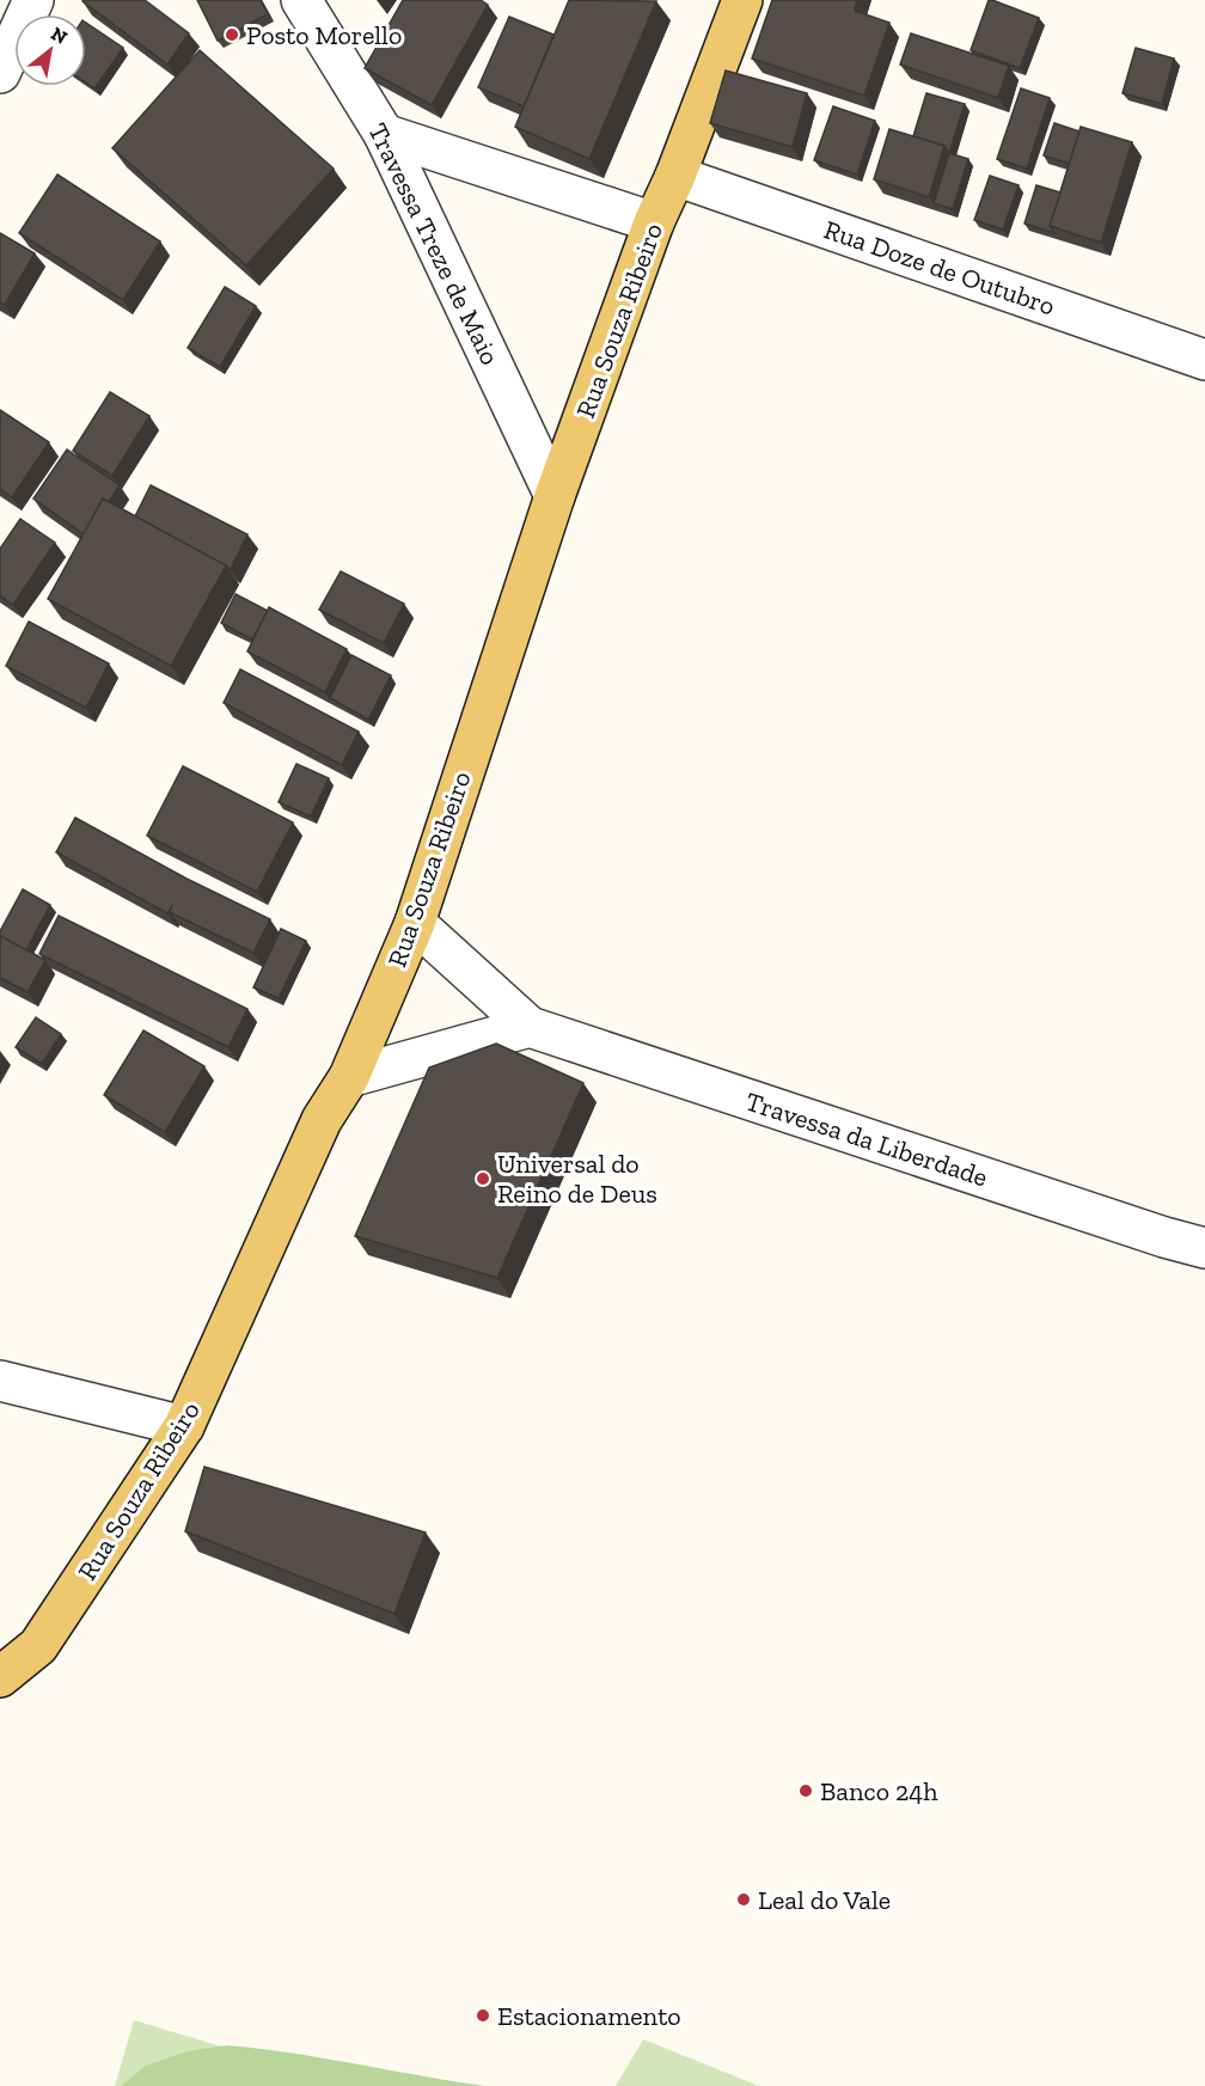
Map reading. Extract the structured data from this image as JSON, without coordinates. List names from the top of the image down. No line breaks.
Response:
{"streets":{"main road":["Rua Souza Ribeiro"],"street":["Travessa Treze de Maio","Rua Doze de Outubro","Travessa da Liberdade"]},"crossings":[["Travessa Treze de Maio","Rua Souza Ribeiro"],["Rua Doze de Outubro","Rua Souza Ribeiro"]],"places":["Posto Morello","Universal do Reino de Deus","Banco 24h","Leal do Vale","Estacionamento"],"north":"top right"}
